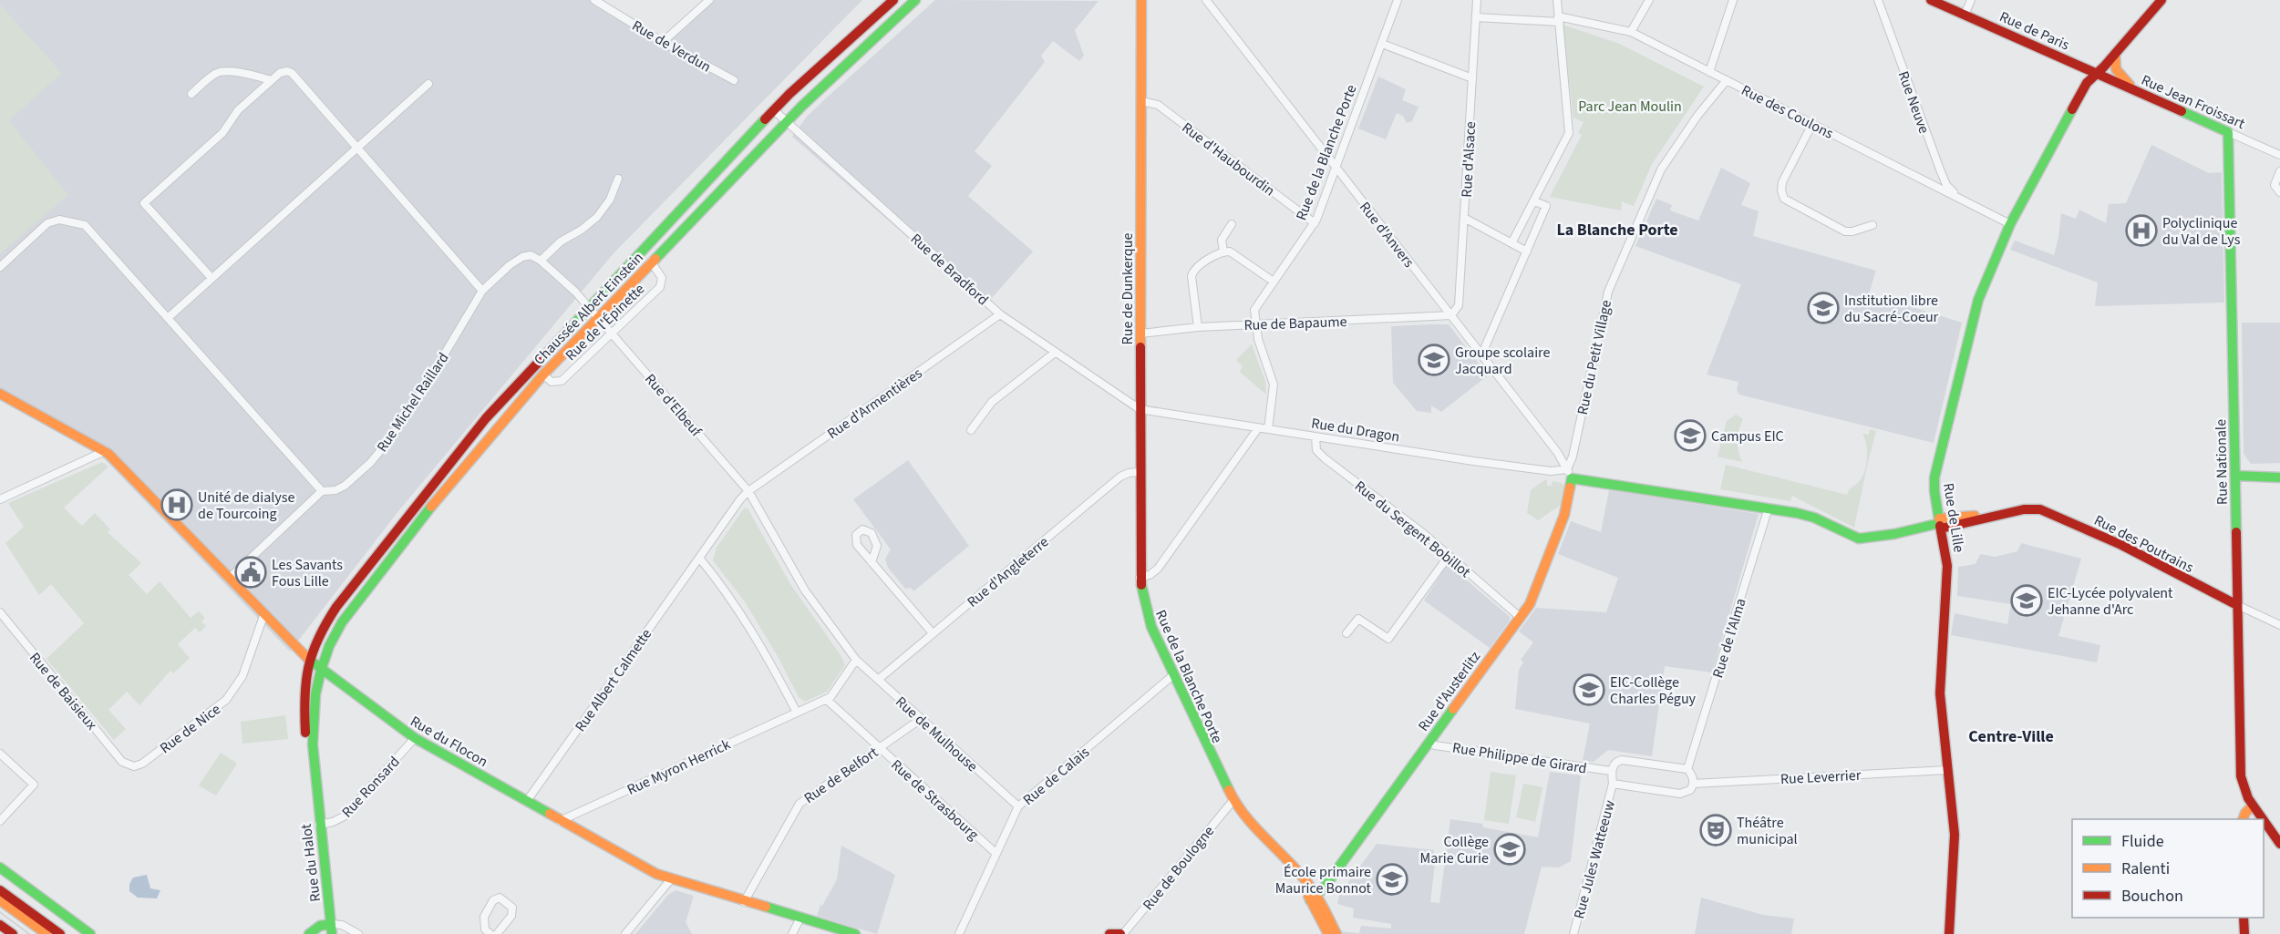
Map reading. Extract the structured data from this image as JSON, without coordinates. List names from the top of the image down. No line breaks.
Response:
{"streets":{"main road":["Rue de Paris","Rue Jean Froissart","Rue de la Blanche Porte","Rue de Dunkerque","Chaussée Albert Einstein","Rue du Dragon","Rue Nationale","Rue de Lille","Rue des Poutrains","Rue d'Austerlitz","Rue du Flocon","Rue du Halot"],"street":["Rue de Verdun","Rue Neuve","Rue des Coulons","Rue d'Haubourdin","Rue d'Alsace","Rue d'Anvers","Rue de Bradford","Rue de l'Épinette","Rue de Bapaume","Rue du Petit Village","Rue Michel Raillard","Rue d'Armentières","Rue d'Elbeuf","Rue du Sergent Bobillot","Rue d'Angleterre","Rue de l'Alma","Rue Albert Calmette","Rue de Baisieux","Rue de Nice","Rue de Mulhouse","Rue Philippe de Girard","Rue Myron Herrick","Rue de Belfort","Rue de Calais","Rue Leverrier","Rue Ronsard","Rue de Strasbourg","Rue Jules Watteeuw","Rue de Boulogne"]},"crossings":[["Rue de Paris","Rue Jean Froissart"],["Rue de Paris","Rue de Lille"],["Rue Jean Froissart","Rue Nationale"],["Rue Jean Froissart","Rue de Lille"],["Rue Neuve","Rue des Coulons"],["Rue des Coulons","Rue d'Alsace"],["Rue des Coulons","Rue du Petit Village"],["Rue des Coulons","Rue de Lille"],["Rue de la Blanche Porte","Rue d'Haubourdin"],["Rue de la Blanche Porte","Rue d'Anvers"],["Rue de la Blanche Porte","Rue de Dunkerque"],["Rue de la Blanche Porte","Rue de Bapaume"],["Rue de la Blanche Porte","Rue du Dragon"],["Rue de la Blanche Porte","Rue d'Austerlitz"],["Rue de la Blanche Porte","Rue de Calais"],["Rue de la Blanche Porte","Rue de Boulogne"],["Rue d'Haubourdin","Rue de Dunkerque"],["Rue d'Alsace","Rue d'Anvers"],["Rue d'Alsace","Rue de Bapaume"],["Rue d'Anvers","Rue de Bapaume"],["Rue d'Anvers","Rue du Petit Village"],["Rue d'Anvers","Rue du Dragon"],["Rue d'Anvers","Rue d'Austerlitz"],["Rue de Bradford","Rue de Dunkerque"],["Rue de Bradford","Chaussée Albert Einstein"],["Rue de Bradford","Rue d'Armentières"],["Rue de Bradford","Rue du Dragon"],["Rue de Dunkerque","Rue de Bapaume"],["Rue de Dunkerque","Rue du Dragon"],["Rue de Dunkerque","Rue d'Angleterre"],["Chaussée Albert Einstein","Rue de l'Épinette"],["Chaussée Albert Einstein","Rue d'Elbeuf"],["Chaussée Albert Einstein","Rue du Flocon"],["Chaussée Albert Einstein","Rue du Halot"],["Rue de l'Épinette","Rue d'Elbeuf"],["Rue du Petit Village","Rue du Dragon"],["Rue du Petit Village","Rue d'Austerlitz"],["Rue Michel Raillard","Rue du Flocon"],["Rue d'Armentières","Rue d'Elbeuf"],["Rue d'Armentières","Rue Albert Calmette"],["Rue d'Elbeuf","Rue de Mulhouse"],["Rue du Dragon","Rue de Lille"],["Rue du Dragon","Rue du Sergent Bobillot"],["Rue du Dragon","Rue des Poutrains"],["Rue du Dragon","Rue de l'Alma"],["Rue du Dragon","Rue d'Austerlitz"],["Rue Nationale","Rue des Poutrains"],["Rue de Lille","Rue des Poutrains"],["Rue de Lille","Rue Leverrier"],["Rue du Sergent Bobillot","Rue d'Austerlitz"],["Rue d'Angleterre","Rue de Mulhouse"],["Rue Albert Calmette","Rue du Flocon"],["Rue de Baisieux","Rue de Nice"],["Rue d'Austerlitz","Rue Philippe de Girard"],["Rue de Nice","Rue du Flocon"],["Rue de Mulhouse","Rue de Belfort"],["Rue de Mulhouse","Rue de Calais"],["Rue du Flocon","Rue Myron Herrick"],["Rue du Flocon","Rue de Belfort"],["Rue du Flocon","Rue Ronsard"],["Rue du Flocon","Rue du Halot"],["Rue Myron Herrick","Rue de Strasbourg"],["Rue de Belfort","Rue de Strasbourg"],["Rue de Calais","Rue de Strasbourg"],["Rue Leverrier","Rue Jules Watteeuw"],["Rue Ronsard","Rue du Halot"]],"districts":["La Blanche Porte","Centre-Ville"],"parks":["Parc Jean Moulin"],"places":{"hospital":["Polyclinique du Val de Lys","Unité de dialyse de Tourcoing"],"school or university":["Institution libre du Sacré-Coeur","Groupe scolaire Jacquard","Campus EIC","EIC-Lycée polyvalent Jehanne d'Arc","EIC-Collège Charles Péguy","Collège Marie Curie","École primaire Maurice Bonnot"],"public building":["Les Savants Fous Lille"],"theatre":["Théâtre municipal"]},"legend":["Fluide","Ralenti","Bouchon"]}
